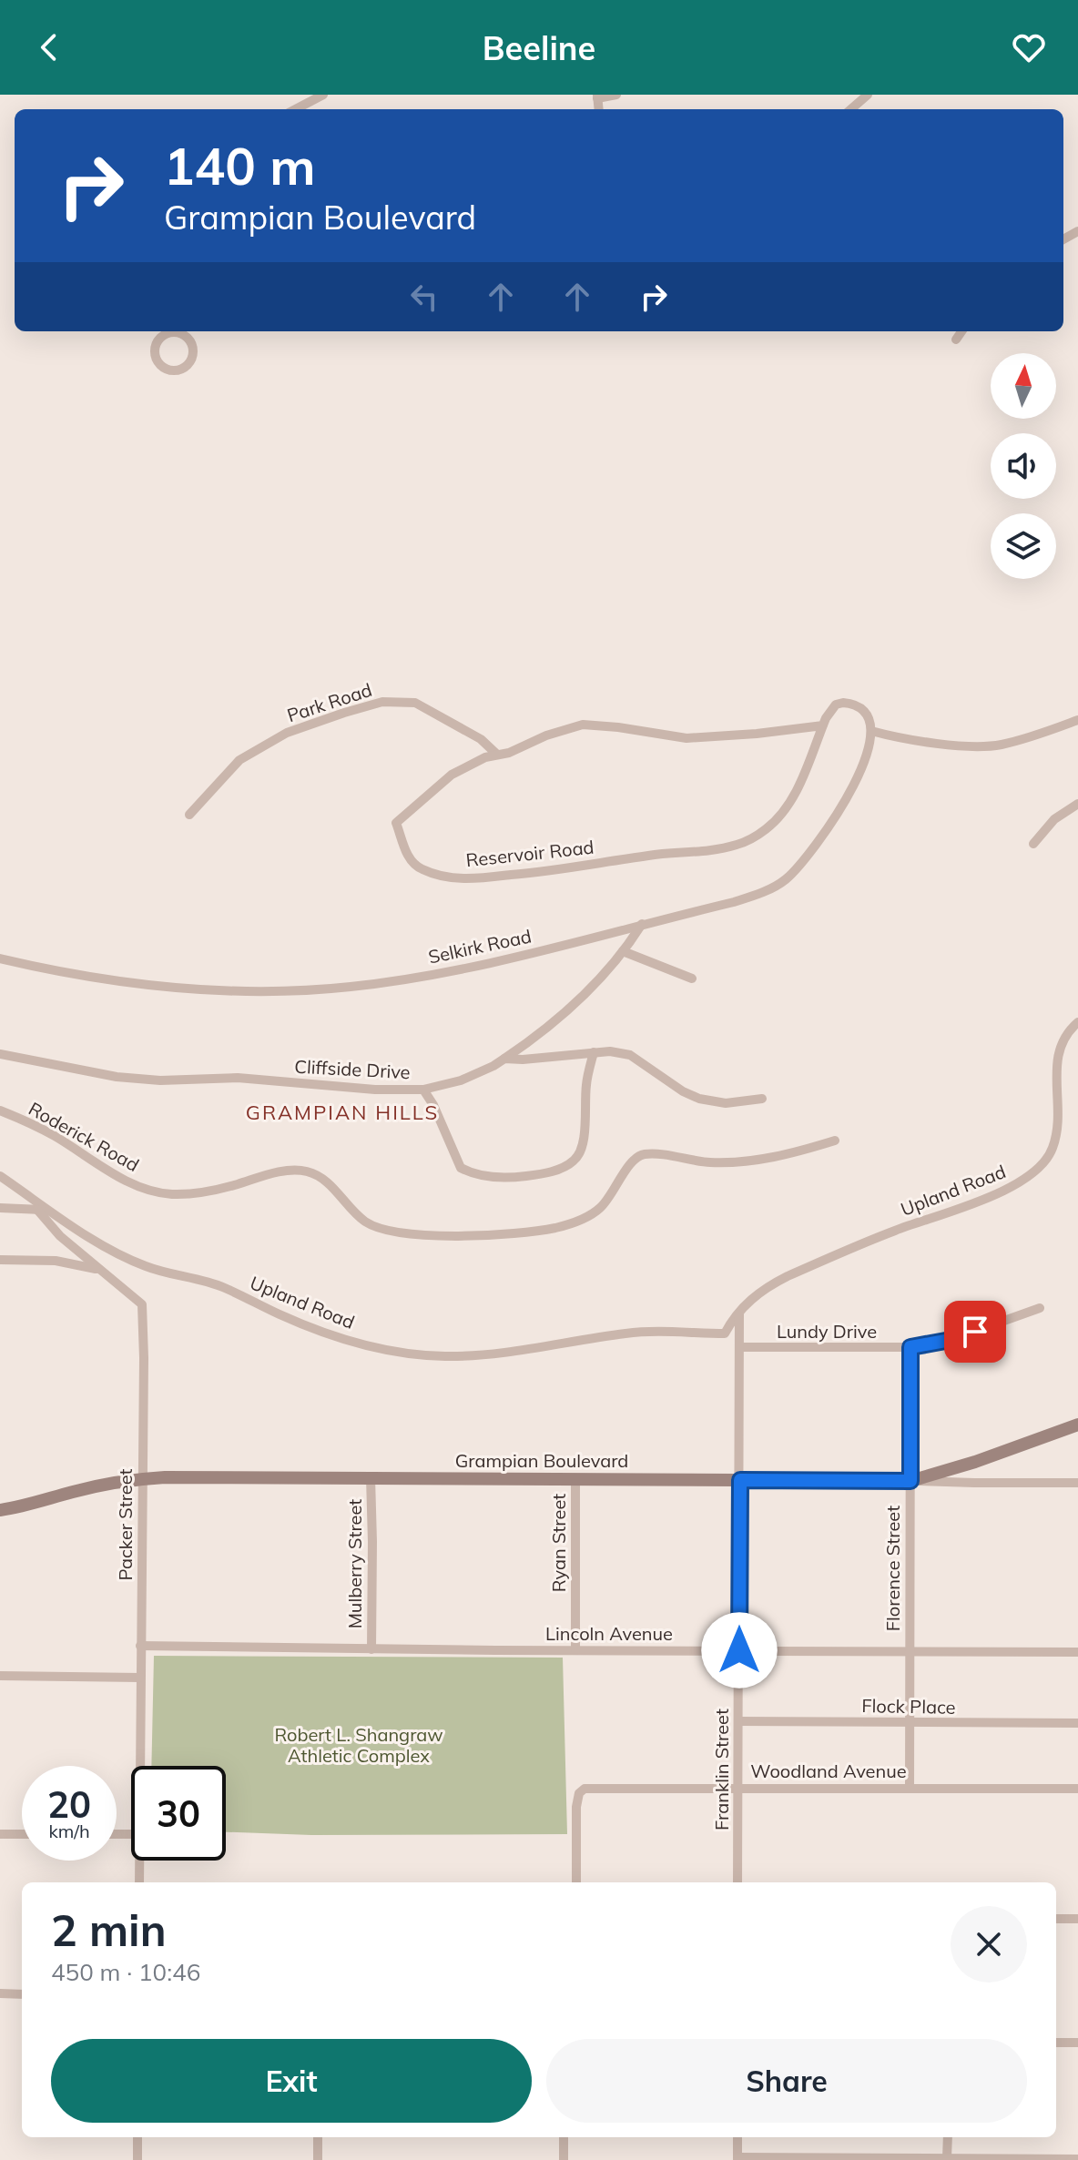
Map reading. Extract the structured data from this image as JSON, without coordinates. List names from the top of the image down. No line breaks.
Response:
{"streets":{"street":["Park Road","Reservoir Road","Selkirk Road","Cliffside Drive","Roderick Road","Upland Road","Lundy Drive","Grampian Boulevard","Packer Street","Ryan Street","Mulberry Street","Florence Street","Lincoln Avenue","Flock Place","Franklin Street","Woodland Avenue"]},"crossings":[["Park Road","Reservoir Road"],["Reservoir Road","Selkirk Road"],["Lundy Drive","Florence Street"],["Lundy Drive","Franklin Street"],["Grampian Boulevard","Packer Street"],["Grampian Boulevard","Ryan Street"],["Grampian Boulevard","Mulberry Street"],["Grampian Boulevard","Florence Street"],["Grampian Boulevard","Franklin Street"],["Packer Street","Lincoln Avenue"],["Ryan Street","Lincoln Avenue"],["Mulberry Street","Lincoln Avenue"],["Florence Street","Lincoln Avenue"],["Florence Street","Flock Place"],["Florence Street","Woodland Avenue"],["Lincoln Avenue","Franklin Street"],["Flock Place","Franklin Street"],["Franklin Street","Woodland Avenue"]],"districts":["GRAMPIAN HILLS"],"parks":["Robert L. Shangraw Athletic Complex"],"north":"top","page":{"header":"Beeline","turn":["140 m","Grampian Boulevard"],"speed":"20 km/h","limit":"30","heading":["2 min","450 m · 10:46"],"buttons":["Exit","Share"]}}
